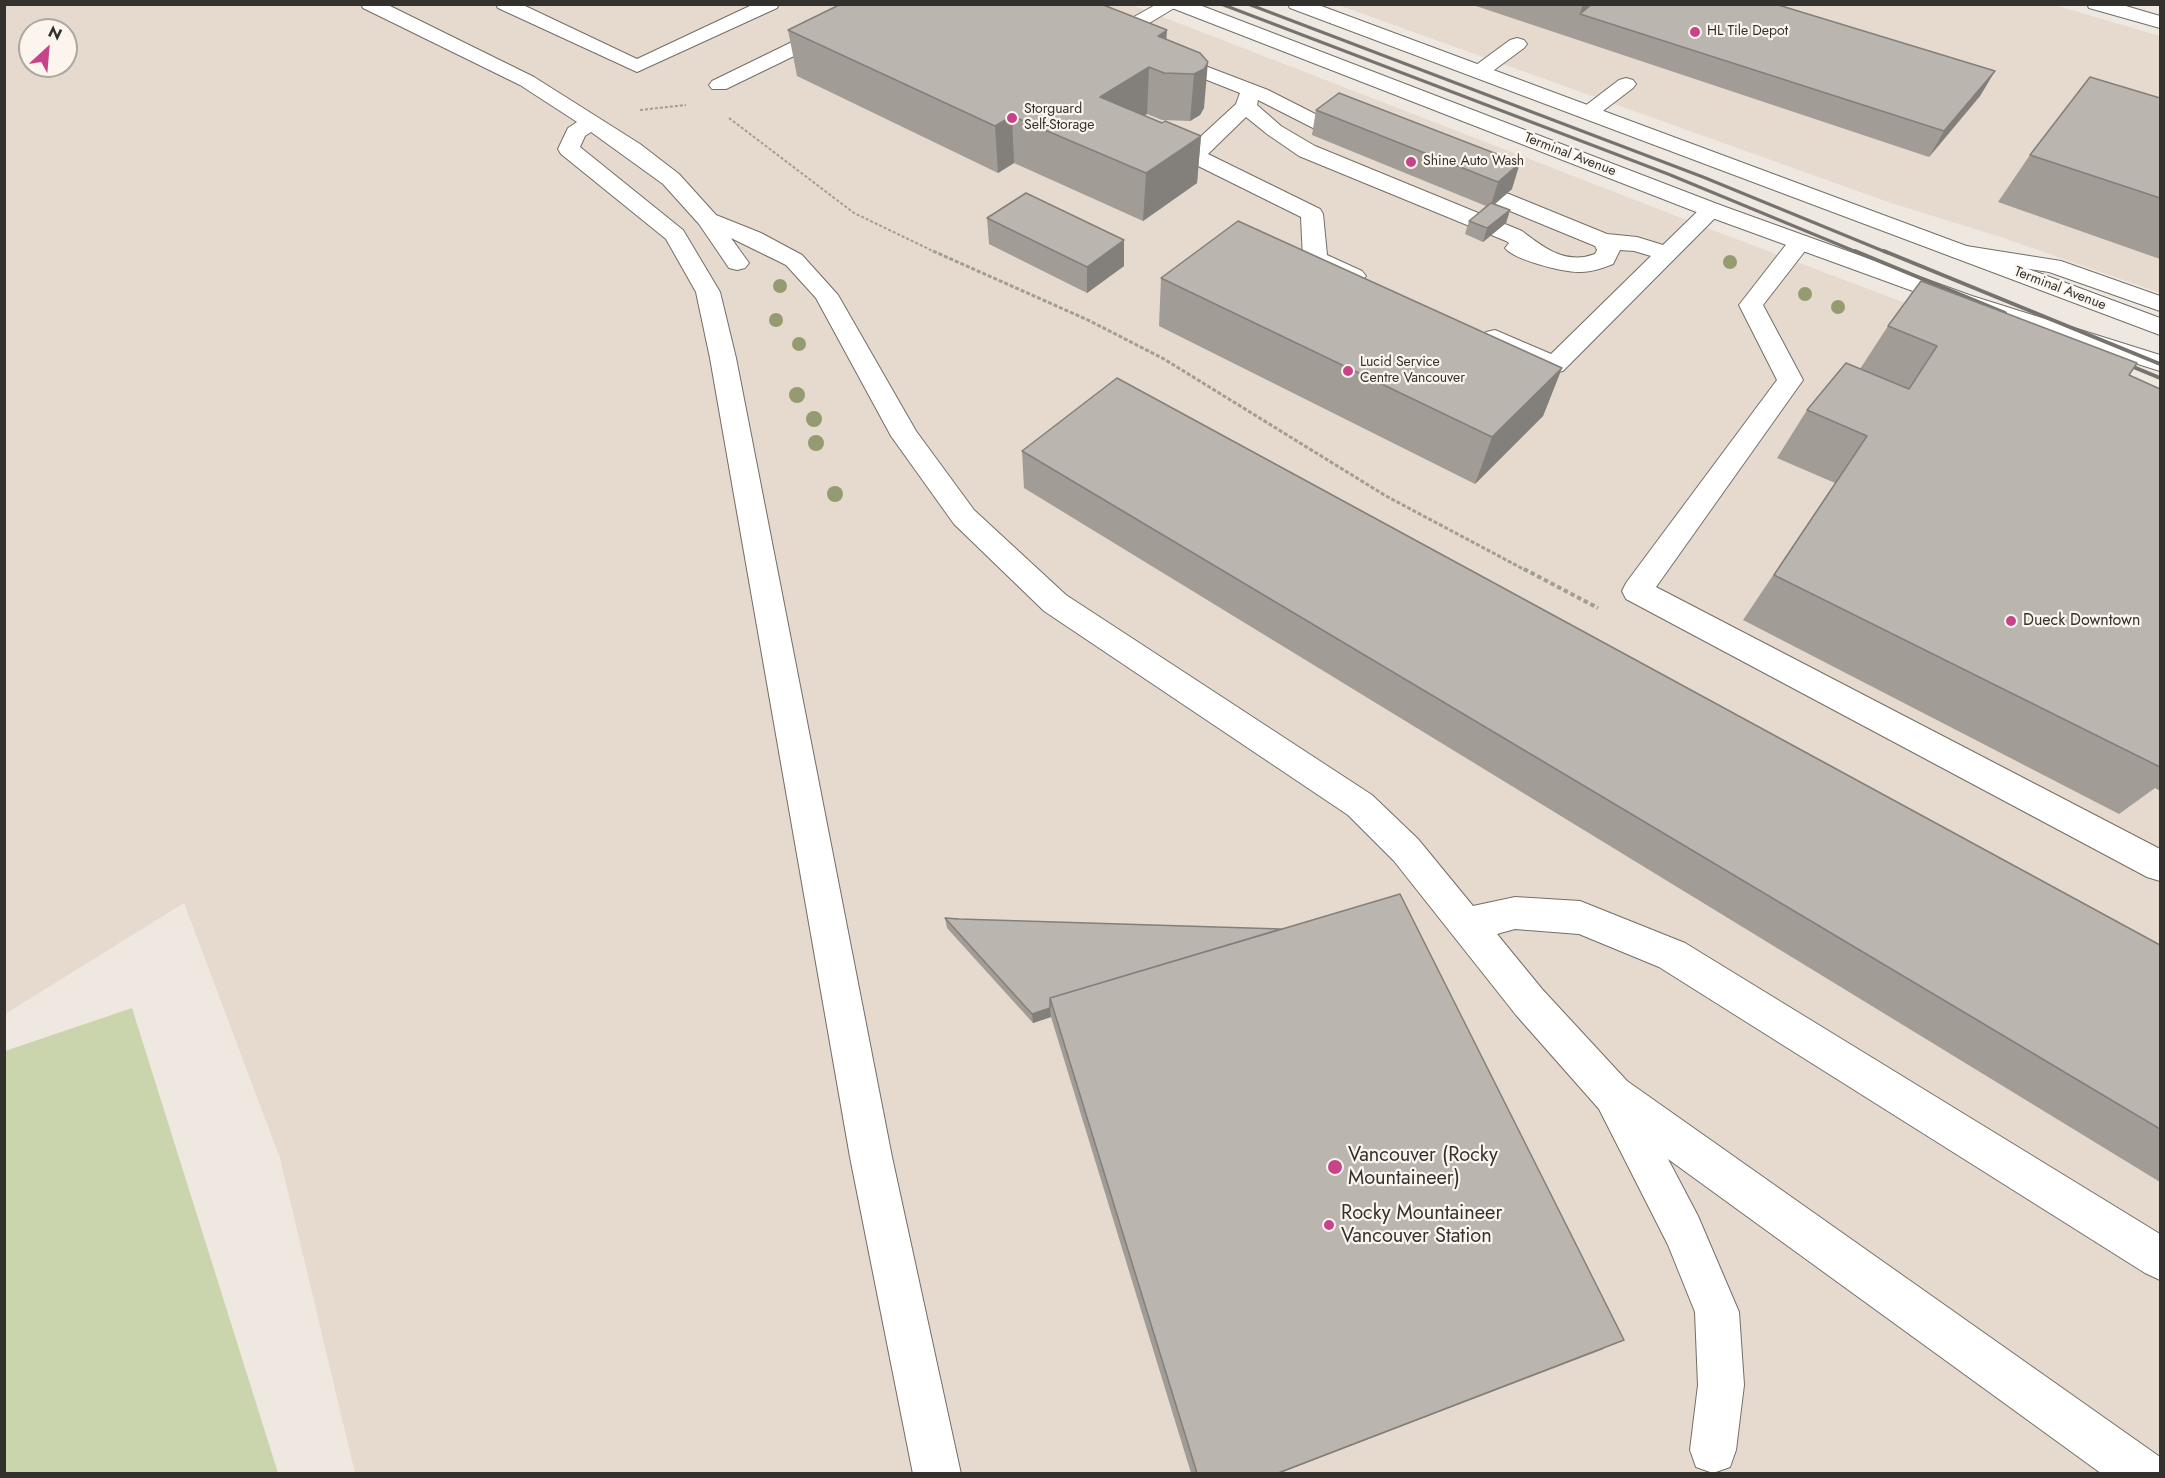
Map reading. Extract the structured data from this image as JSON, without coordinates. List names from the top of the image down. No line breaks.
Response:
{"streets":{"main road":["Terminal Avenue"]},"places":["HL Tile Depot","Storguard Self-Storage","Shine Auto Wash","Lucid Service Centre Vancouver","Dueck Downtown","Vancouver (Rocky Mountaineer)","Rocky Mountaineer Vancouver Station"],"north":"top right"}
